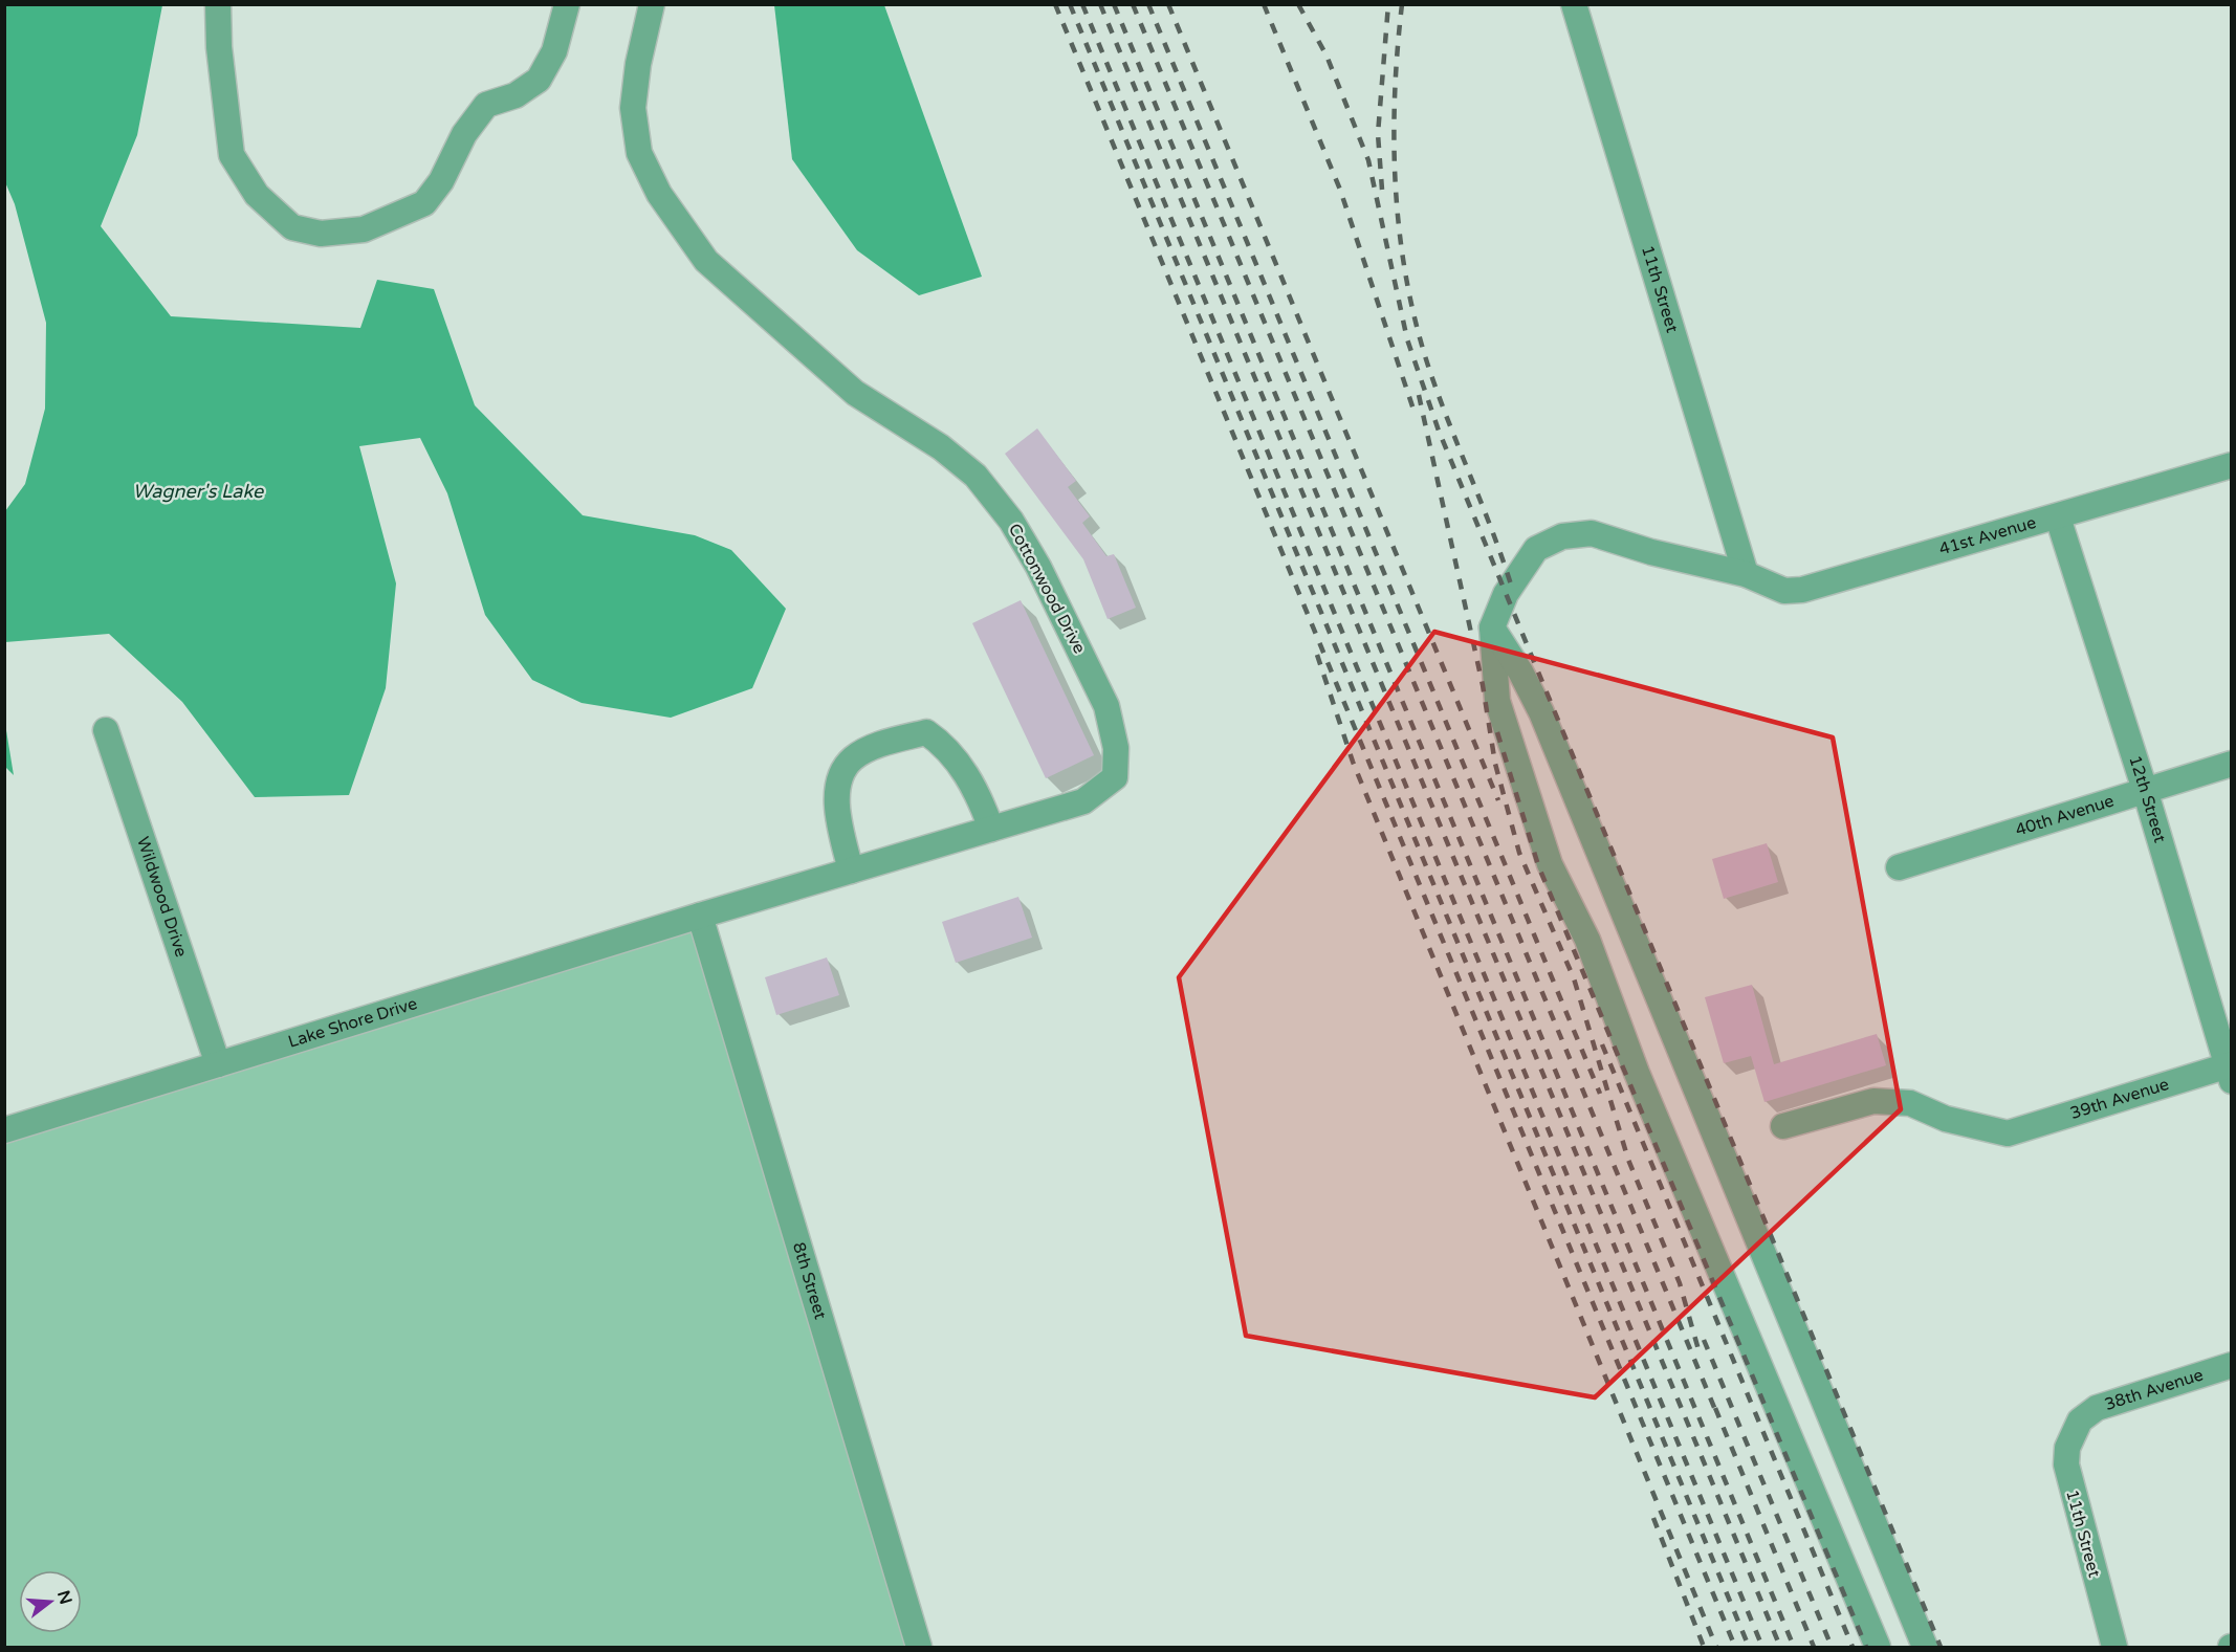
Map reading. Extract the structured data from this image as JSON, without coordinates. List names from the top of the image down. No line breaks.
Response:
{"streets":{"street":["11th Street","41st Avenue","Cottonwood Drive","12th Street","40th Avenue","Wildwood Drive","Lake Shore Drive","39th Avenue","8th Street","38th Avenue"]},"crossings":[["11th Street","41st Avenue"],["11th Street","38th Avenue"],["41st Avenue","12th Street"],["Cottonwood Drive","Lake Shore Drive"],["Cottonwood Drive","8th Street"],["12th Street","40th Avenue"],["12th Street","39th Avenue"],["Wildwood Drive","Lake Shore Drive"],["Lake Shore Drive","8th Street"]],"water":["Wagner's Lake"],"north":"right"}
